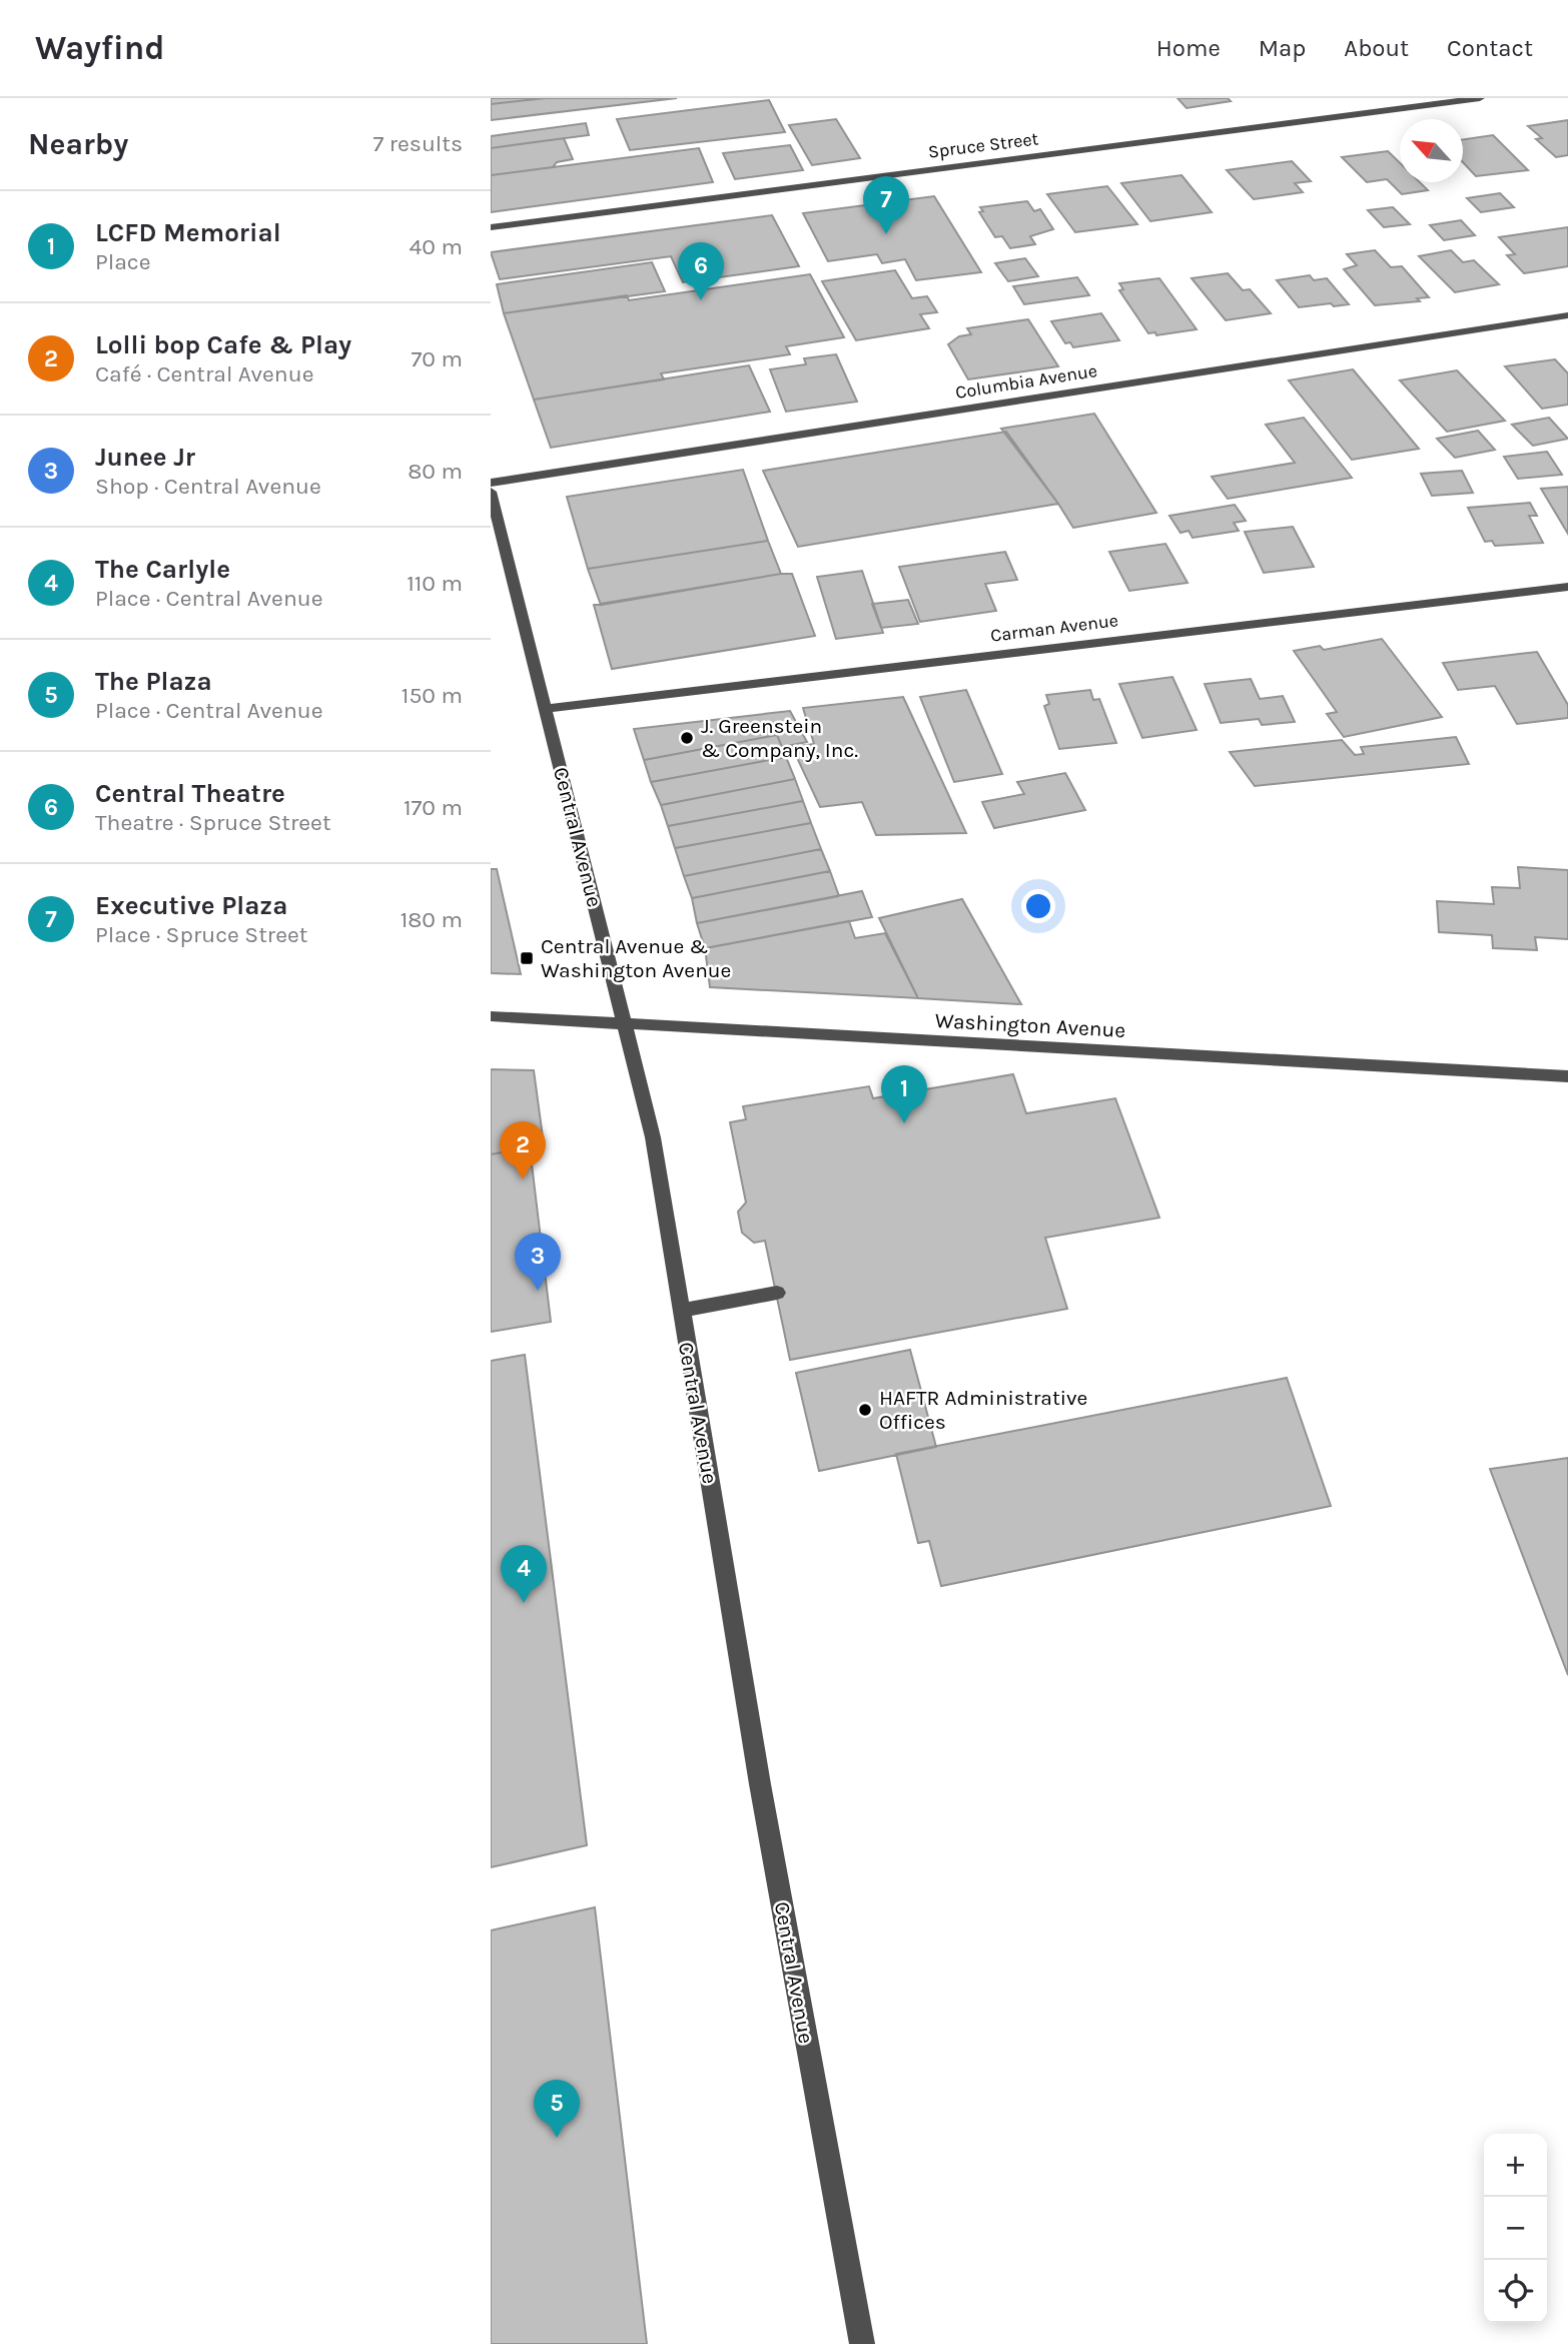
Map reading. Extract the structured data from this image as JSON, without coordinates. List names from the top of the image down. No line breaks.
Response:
{"streets":{"street":["Spruce Street","Columbia Avenue","Carman Avenue","Central Avenue","Washington Avenue"]},"crossings":[["Carman Avenue","Central Avenue"],["Central Avenue","Washington Avenue"]],"places":{"other":["J. Greenstein & Company, Inc.","HAFTR Administrative Offices"],"transit":["Central Avenue & Washington Avenue"]},"north":"top left","page":{"header":"Wayfind","nav":["Home","Map","About","Contact"],"heading":["Nearby","7 results"],"pins":["7","6","1","2","3","4","5"],"list":[{"mark":"1","name":"LCFD Memorial","note":"Place","value":"40 m"},{"mark":"2","name":"Lolli bop Cafe & Play","note":"Café · Central Avenue","value":"70 m"},{"mark":"3","name":"Junee Jr","note":"Shop · Central Avenue","value":"80 m"},{"mark":"4","name":"The Carlyle","note":"Place · Central Avenue","value":"110 m"},{"mark":"5","name":"The Plaza","note":"Place · Central Avenue","value":"150 m"},{"mark":"6","name":"Central Theatre","note":"Theatre · Spruce Street","value":"170 m"},{"mark":"7","name":"Executive Plaza","note":"Place · Spruce Street","value":"180 m"}],"map_buttons":["+","−"]}}
